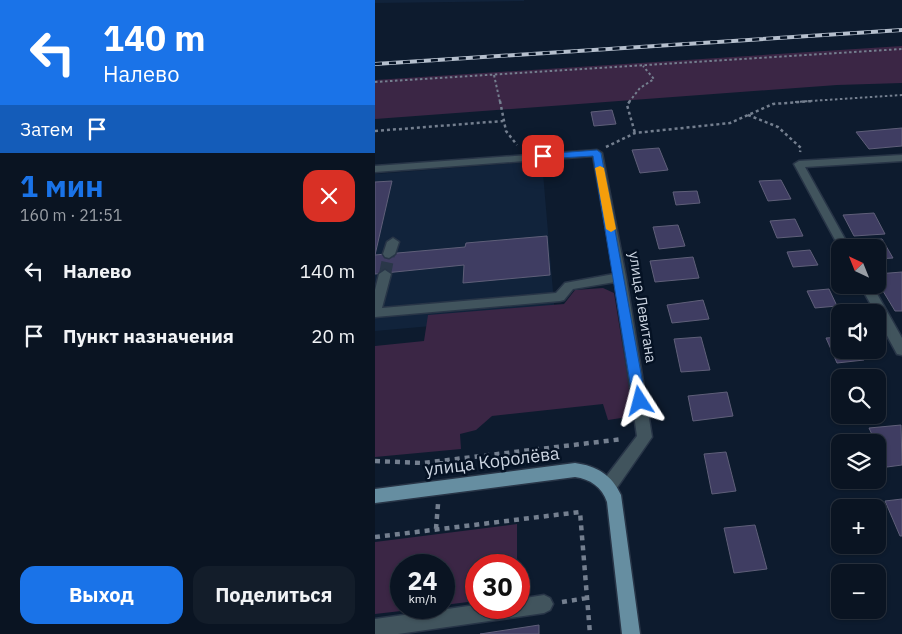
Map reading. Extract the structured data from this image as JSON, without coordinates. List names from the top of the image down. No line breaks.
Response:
{"streets":{"main road":["улица Королёва"],"street":["улица Левитана"]},"north":"top left","page":{"turn":["140 m","Налево"],"then":"Затем","heading":["1 мин","160 m · 21:51"],"list":[{"name":"Налево","value":"140 m"},{"name":"Пункт назначения","value":"20 m"}],"map_buttons":["+","−"],"speed":"24 km/h","limit":"30","buttons":["Выход","Поделиться"]}}
